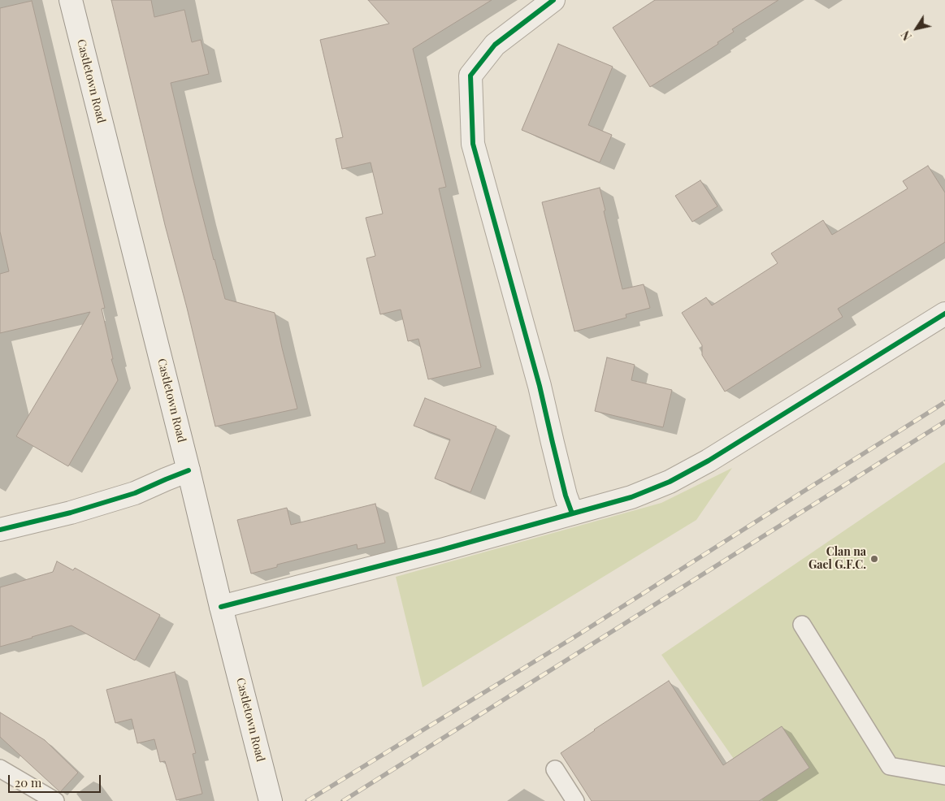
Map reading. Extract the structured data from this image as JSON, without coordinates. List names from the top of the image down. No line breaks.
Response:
{"streets":{"street":["Castletown Road"]},"places":["Clan na Gael G.F.C."],"scale_bar":"20 m","north":"bottom left"}
